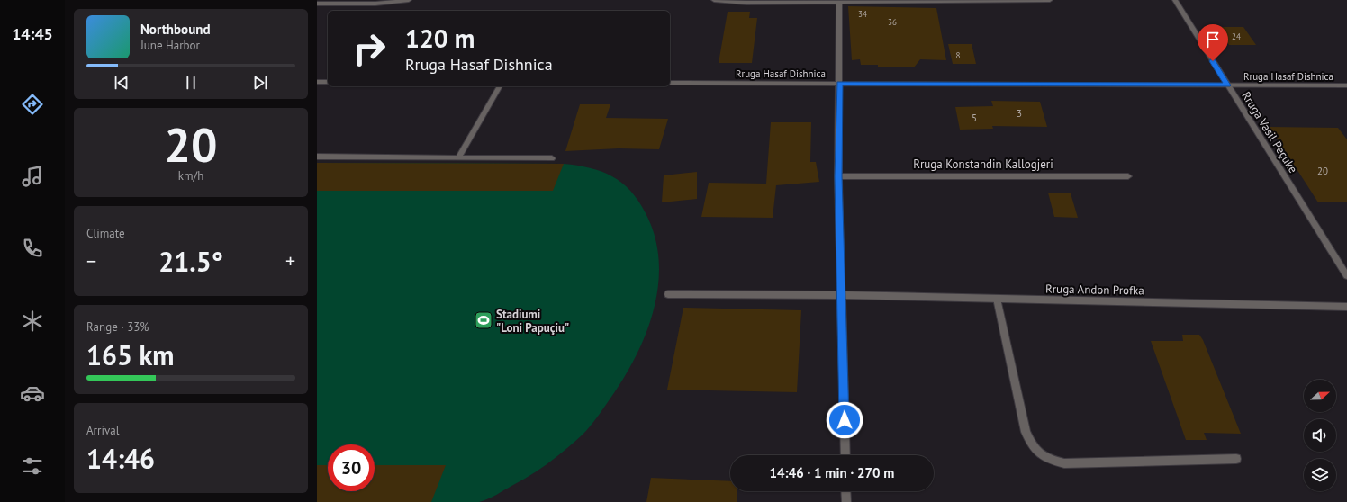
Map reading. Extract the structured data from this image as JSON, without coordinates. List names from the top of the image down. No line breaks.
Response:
{"streets":{"street":["Rruga Hasaf Dishnica","Rruga Vasil Peçuke","Rruga Konstandin Kallogjeri","Rruga Andon Profka"]},"crossings":[["Rruga Hasaf Dishnica","Rruga Vasil Peçuke"]],"places":{"sports":["Stadiumi \"Loni Papuçiu\""]},"house_numbers":["34","36","24","8","3","5","20"],"north":"right","page":{"tabs":"14:45","turn":["120 m","Rruga Hasaf Dishnica"],"song":["Northbound","June Harbor"],"tile":[["20","km/h"],"Climate",["Range · 33%","165 km"],["Arrival","14:46"]],"heat":["−","21.5°","+"],"limit":"30","trip":"14:46 · 1 min · 270 m"}}
